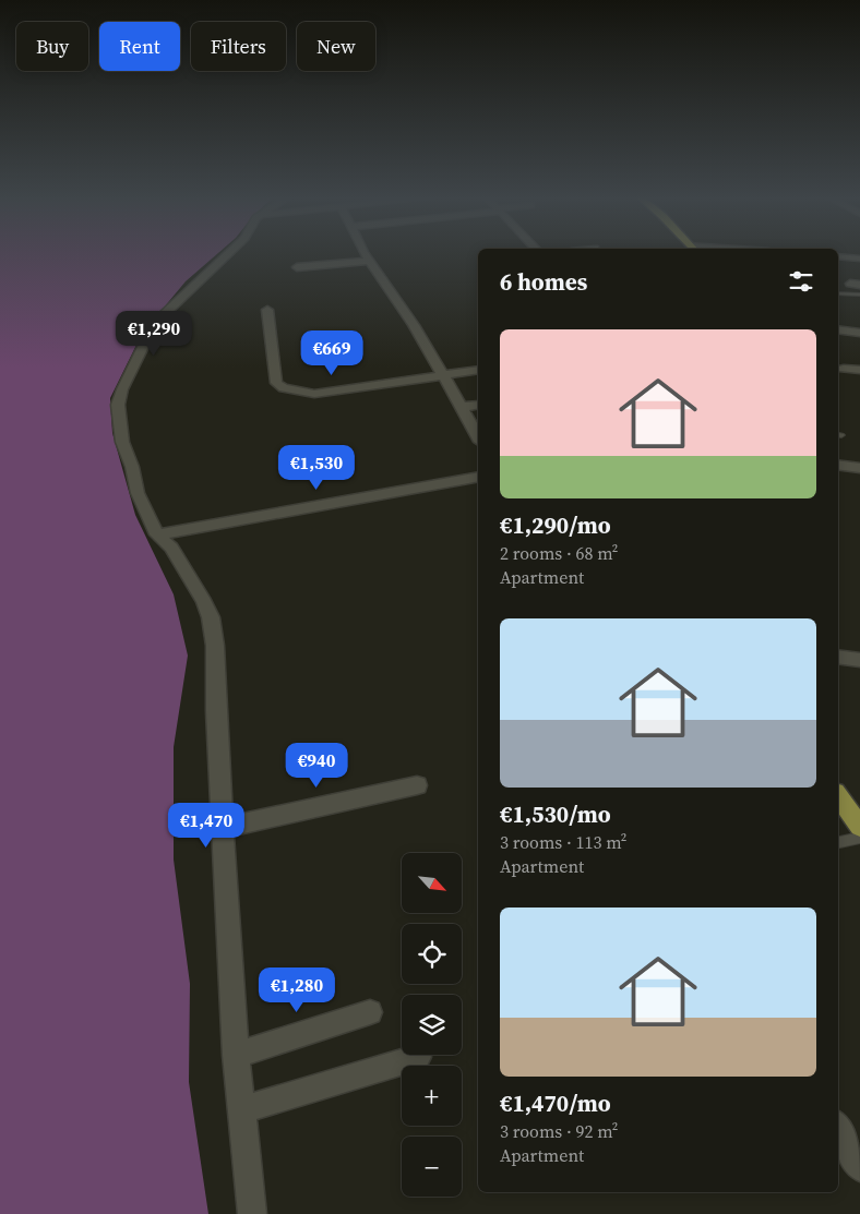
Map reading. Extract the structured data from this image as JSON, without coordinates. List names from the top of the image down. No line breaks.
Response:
{"north":"bottom right","page":{"chip":["Buy","Rent","Filters","New"],"heading":"6 homes","price":["€1,290","€669","€1,530","€940","€1,470","€1,280"],"list":[{"name":"€1,290/mo","note":"2 rooms · 68 m² · Apartment"},{"name":"€1,530/mo","note":"3 rooms · 113 m² · Apartment"},{"name":"€1,470/mo","note":"3 rooms · 92 m² · Apartment"}],"map_buttons":["+","−"]}}
